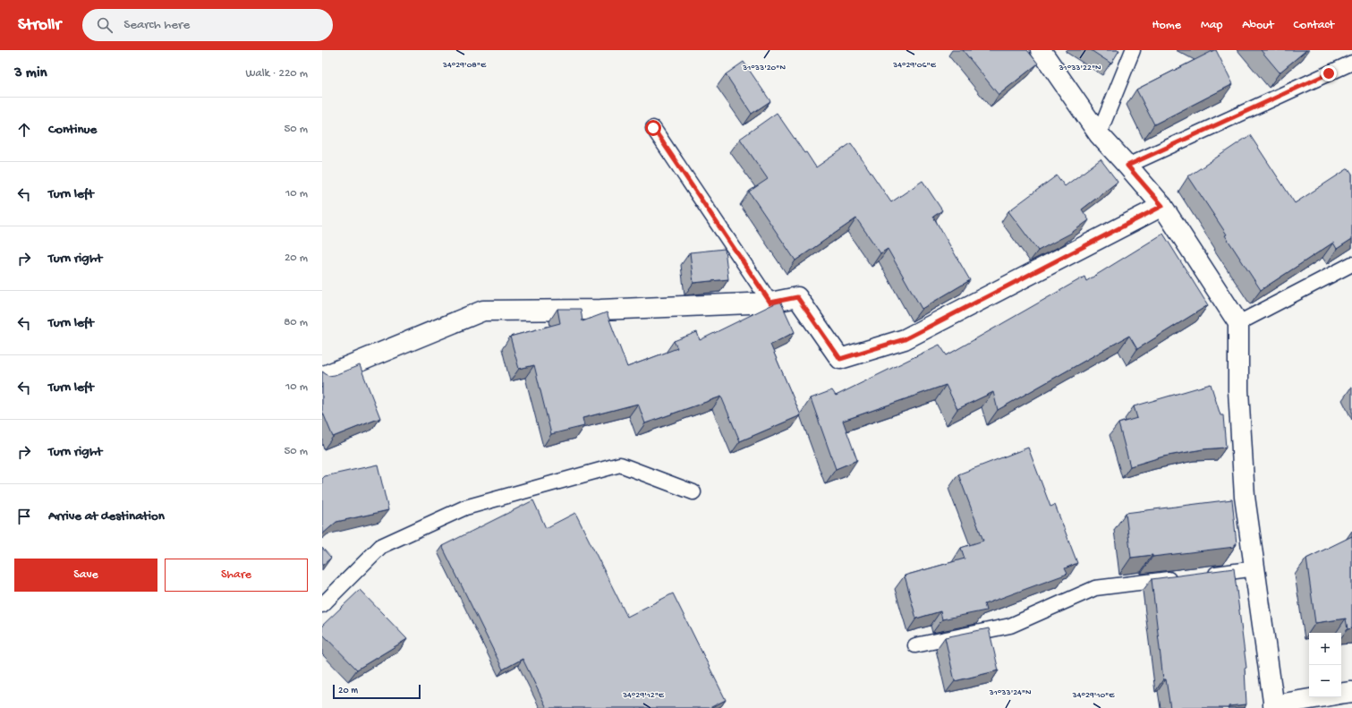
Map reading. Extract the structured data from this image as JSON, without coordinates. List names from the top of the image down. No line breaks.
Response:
{"scale_bar":"20 m","page":{"header":"Strollr","search":"Search here","nav":["Home","Map","About","Contact"],"heading":["3 min","Walk · 220 m"],"list":[["Continue","50 m"],["Turn left","10 m"],["Turn right","20 m"],["Turn left","80 m"],["Turn left","10 m"],["Turn right","50 m"],"Arrive at destination"],"buttons":["Save","Share"],"map_buttons":["+","−"],"scale":"20 m"},"coordinates":["34°29'08\"E","34°29'06\"E","31°33'20\"N","31°33'22\"N","31°33'24\"N","34°29'12\"E","34°29'10\"E"]}
